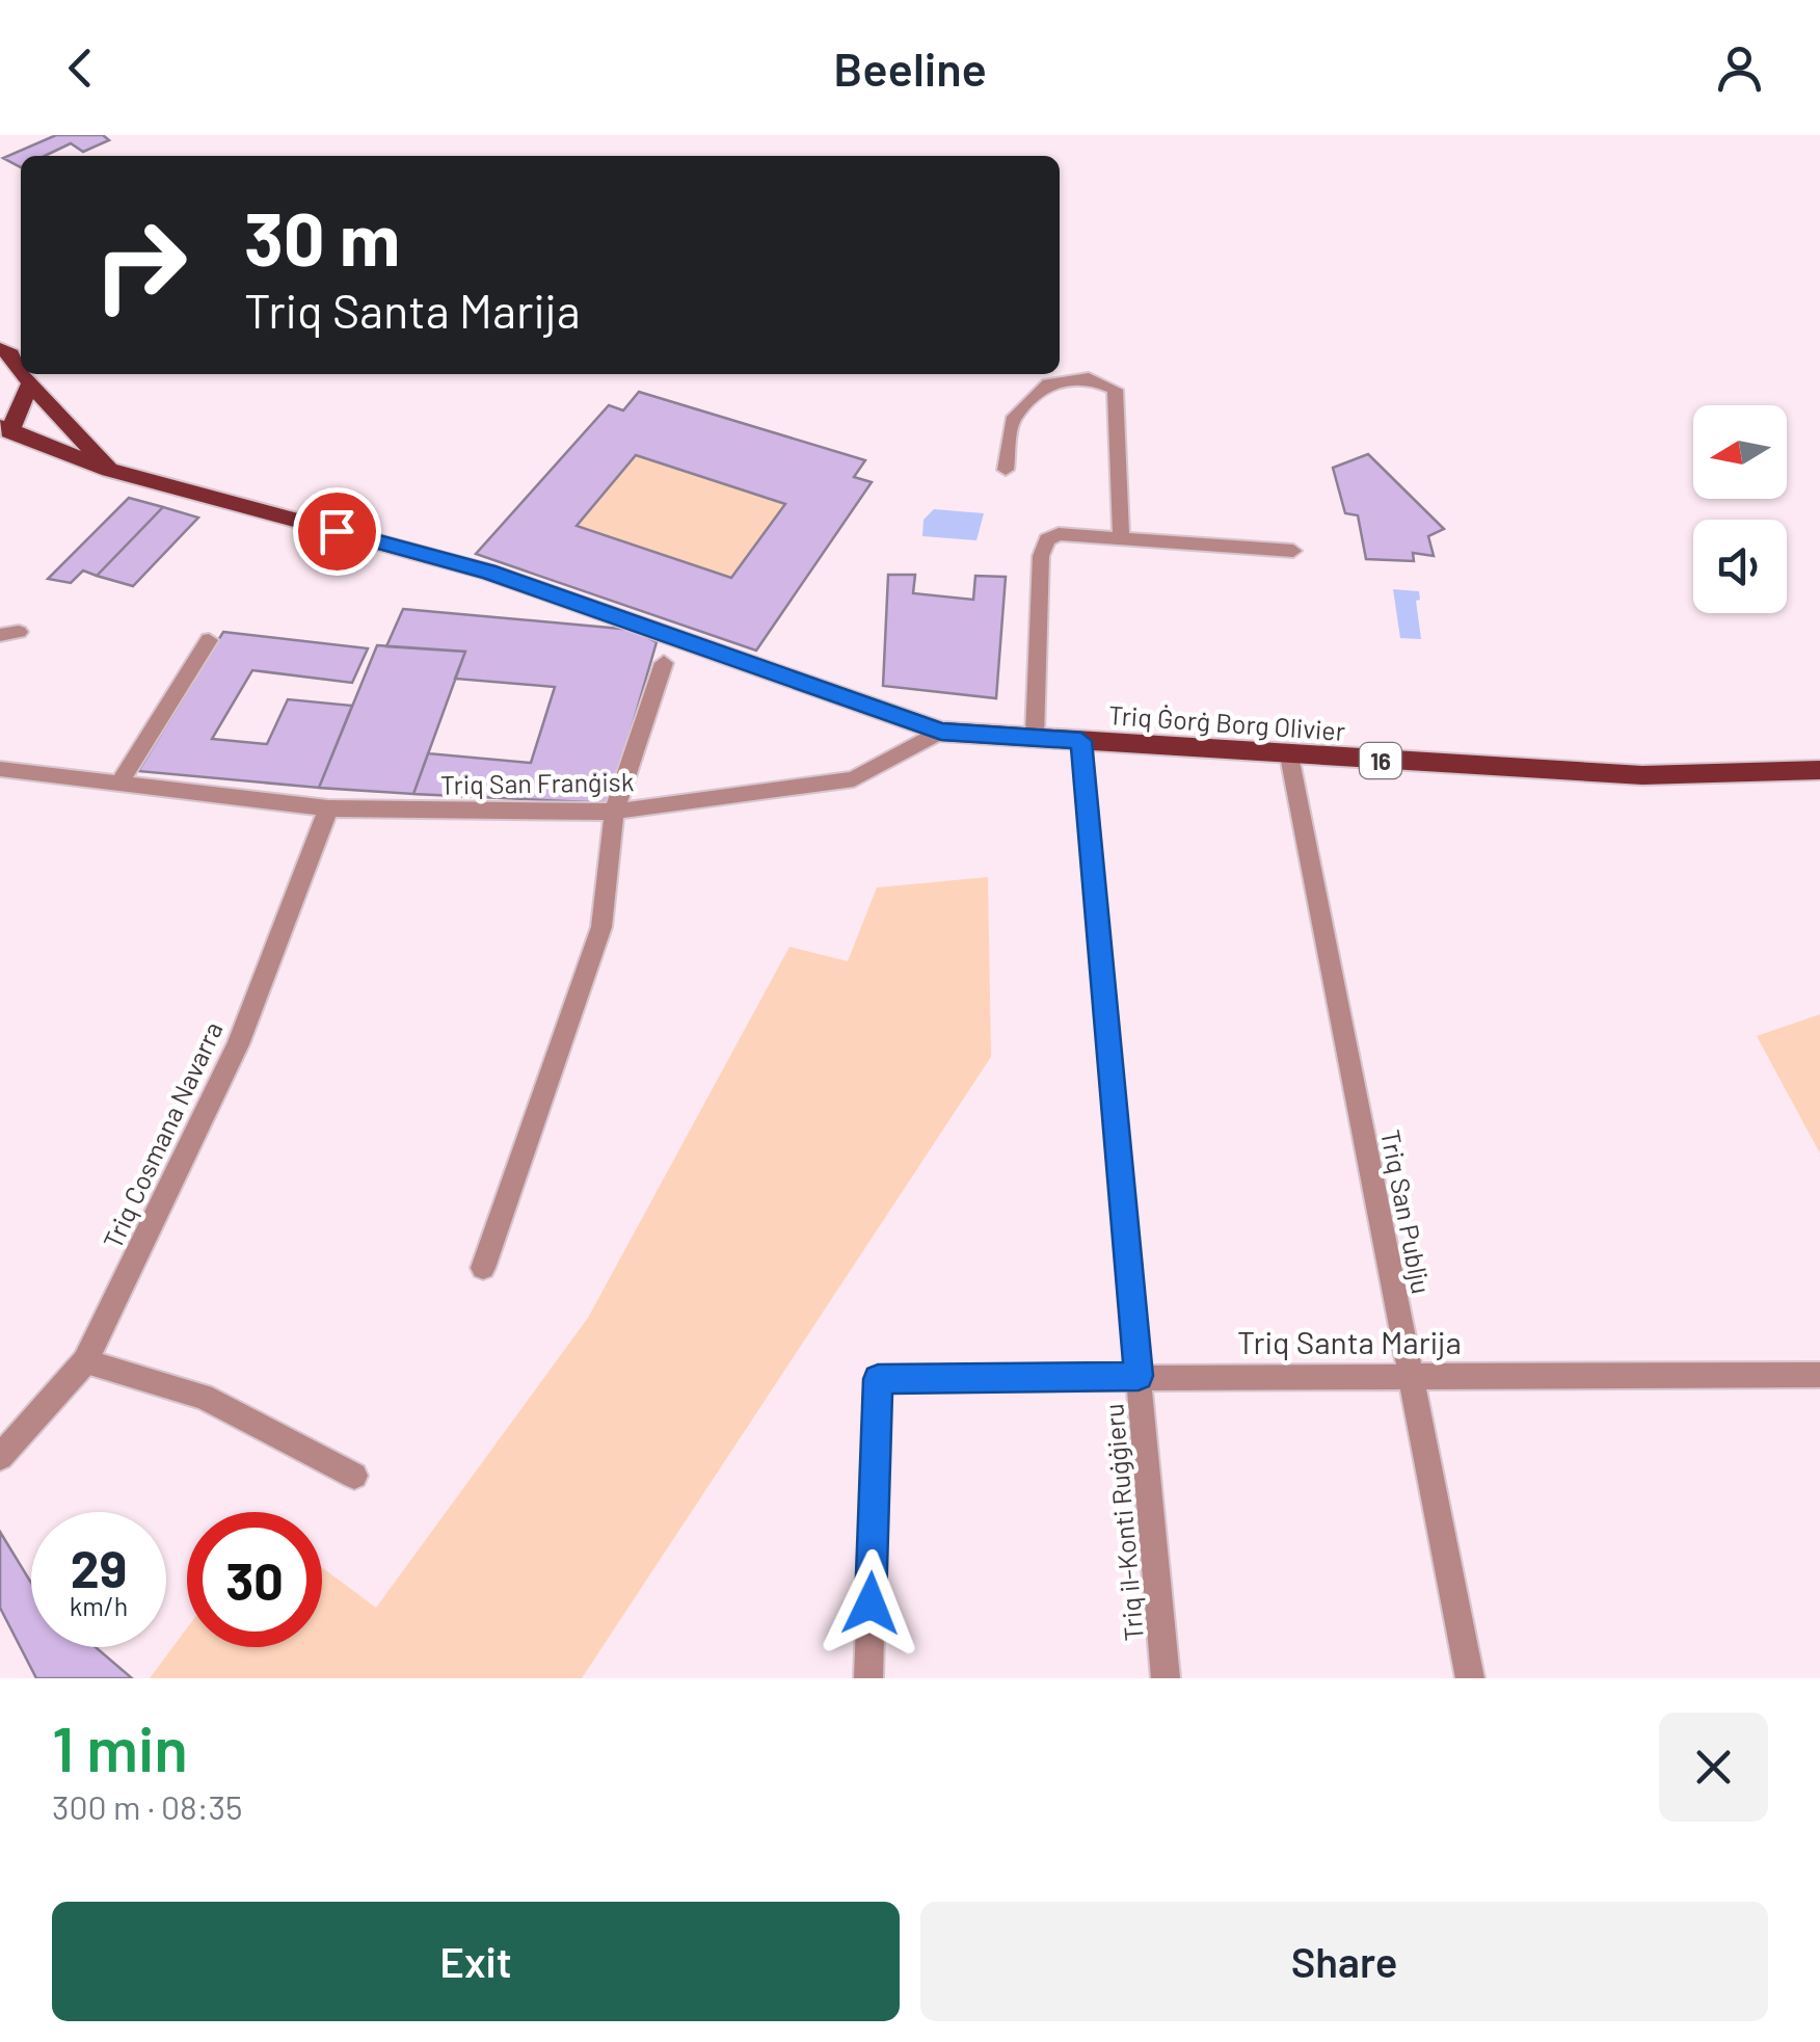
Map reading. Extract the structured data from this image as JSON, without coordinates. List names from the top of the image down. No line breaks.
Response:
{"streets":{"main road":["Triq Ġorġ Borg Olivier","16"],"street":["Triq San Franġisk","Triq Cosmana Navarra","Triq San Publju","Triq Santa Marija","Triq il-Konti Ruġġieru"]},"crossings":[["Triq Ġorġ Borg Olivier","16"],["Triq Ġorġ Borg Olivier","Triq San Franġisk"],["Triq Ġorġ Borg Olivier","Triq San Publju"],["Triq Ġorġ Borg Olivier","Triq il-Konti Ruġġieru"],["16","Triq San Franġisk"],["Triq San Franġisk","Triq Cosmana Navarra"],["Triq San Publju","Triq Santa Marija"],["Triq Santa Marija","Triq il-Konti Ruġġieru"]],"north":"left","page":{"header":"Beeline","turn":["30 m","Triq Santa Marija"],"speed":"29 km/h","limit":"30","heading":["1 min","300 m · 08:35"],"buttons":["Exit","Share"]}}
